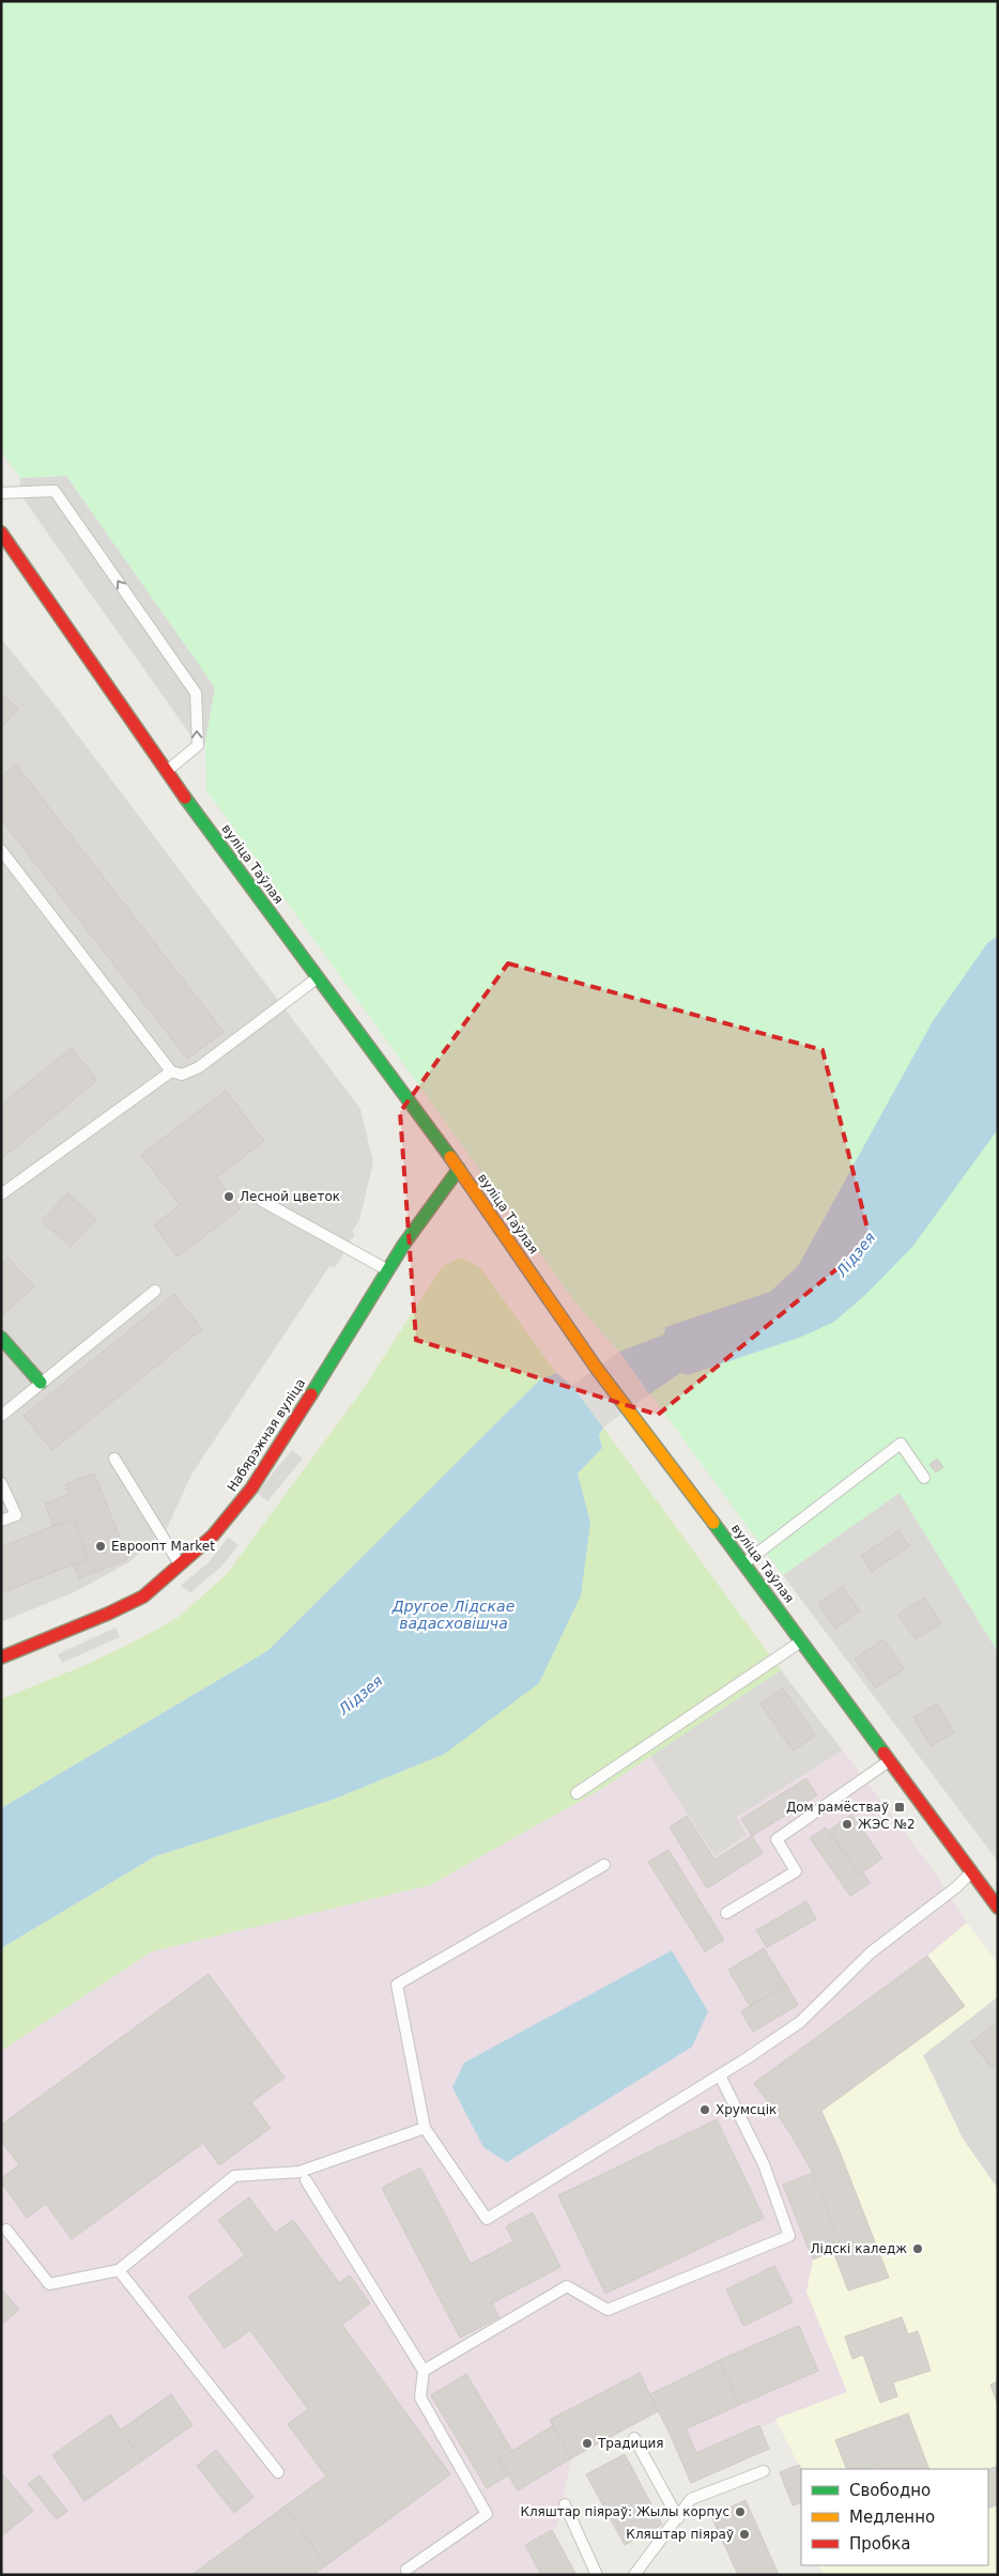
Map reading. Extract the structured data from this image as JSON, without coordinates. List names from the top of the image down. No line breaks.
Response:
{"streets":{"main road":["вуліца Таўлая","Набярэжная вуліца"]},"crossings":[["вуліца Таўлая","Набярэжная вуліца"]],"water":["Лідзея","Другое Лідскае вадасховішча"],"places":{"other":["Лесной цветок","Евроопт Market","ЖЭС №2","Хрумсцік","Лідскі каледж","Традиция","Кляштар піяраў: Жылы корпус","Кляштар піяраў"],"transit":["Дом рамёстваў"]},"legend":["Свободно","Медленно","Пробка"]}
